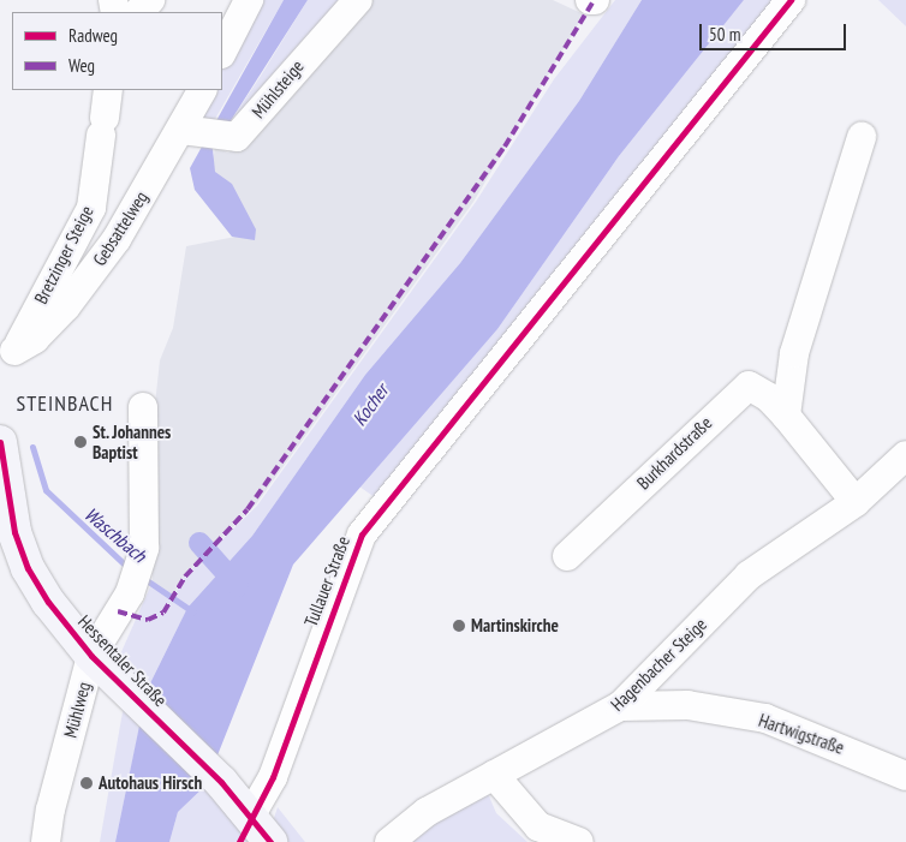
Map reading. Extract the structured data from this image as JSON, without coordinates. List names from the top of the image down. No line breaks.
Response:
{"streets":{"main road":["Hessentaler Straße"],"street":["Mühlsteige","Gebsattelweg","Bretzinger Steige","Burkhardstraße","Tullauer Straße","Hagenbacher Steige","Mühlweg","Hartwigstraße"]},"crossings":[["Mühlsteige","Gebsattelweg"],["Gebsattelweg","Bretzinger Steige"],["Burkhardstraße","Hagenbacher Steige"],["Tullauer Straße","Hessentaler Straße"],["Hessentaler Straße","Mühlweg"],["Hagenbacher Steige","Hartwigstraße"]],"districts":["STEINBACH"],"water":["Kocher","Waschbach"],"places":["St. Johannes Baptist","Martinskirche","Autohaus Hirsch"],"legend":["Radweg","Weg"],"scale_bar":"50 m"}
